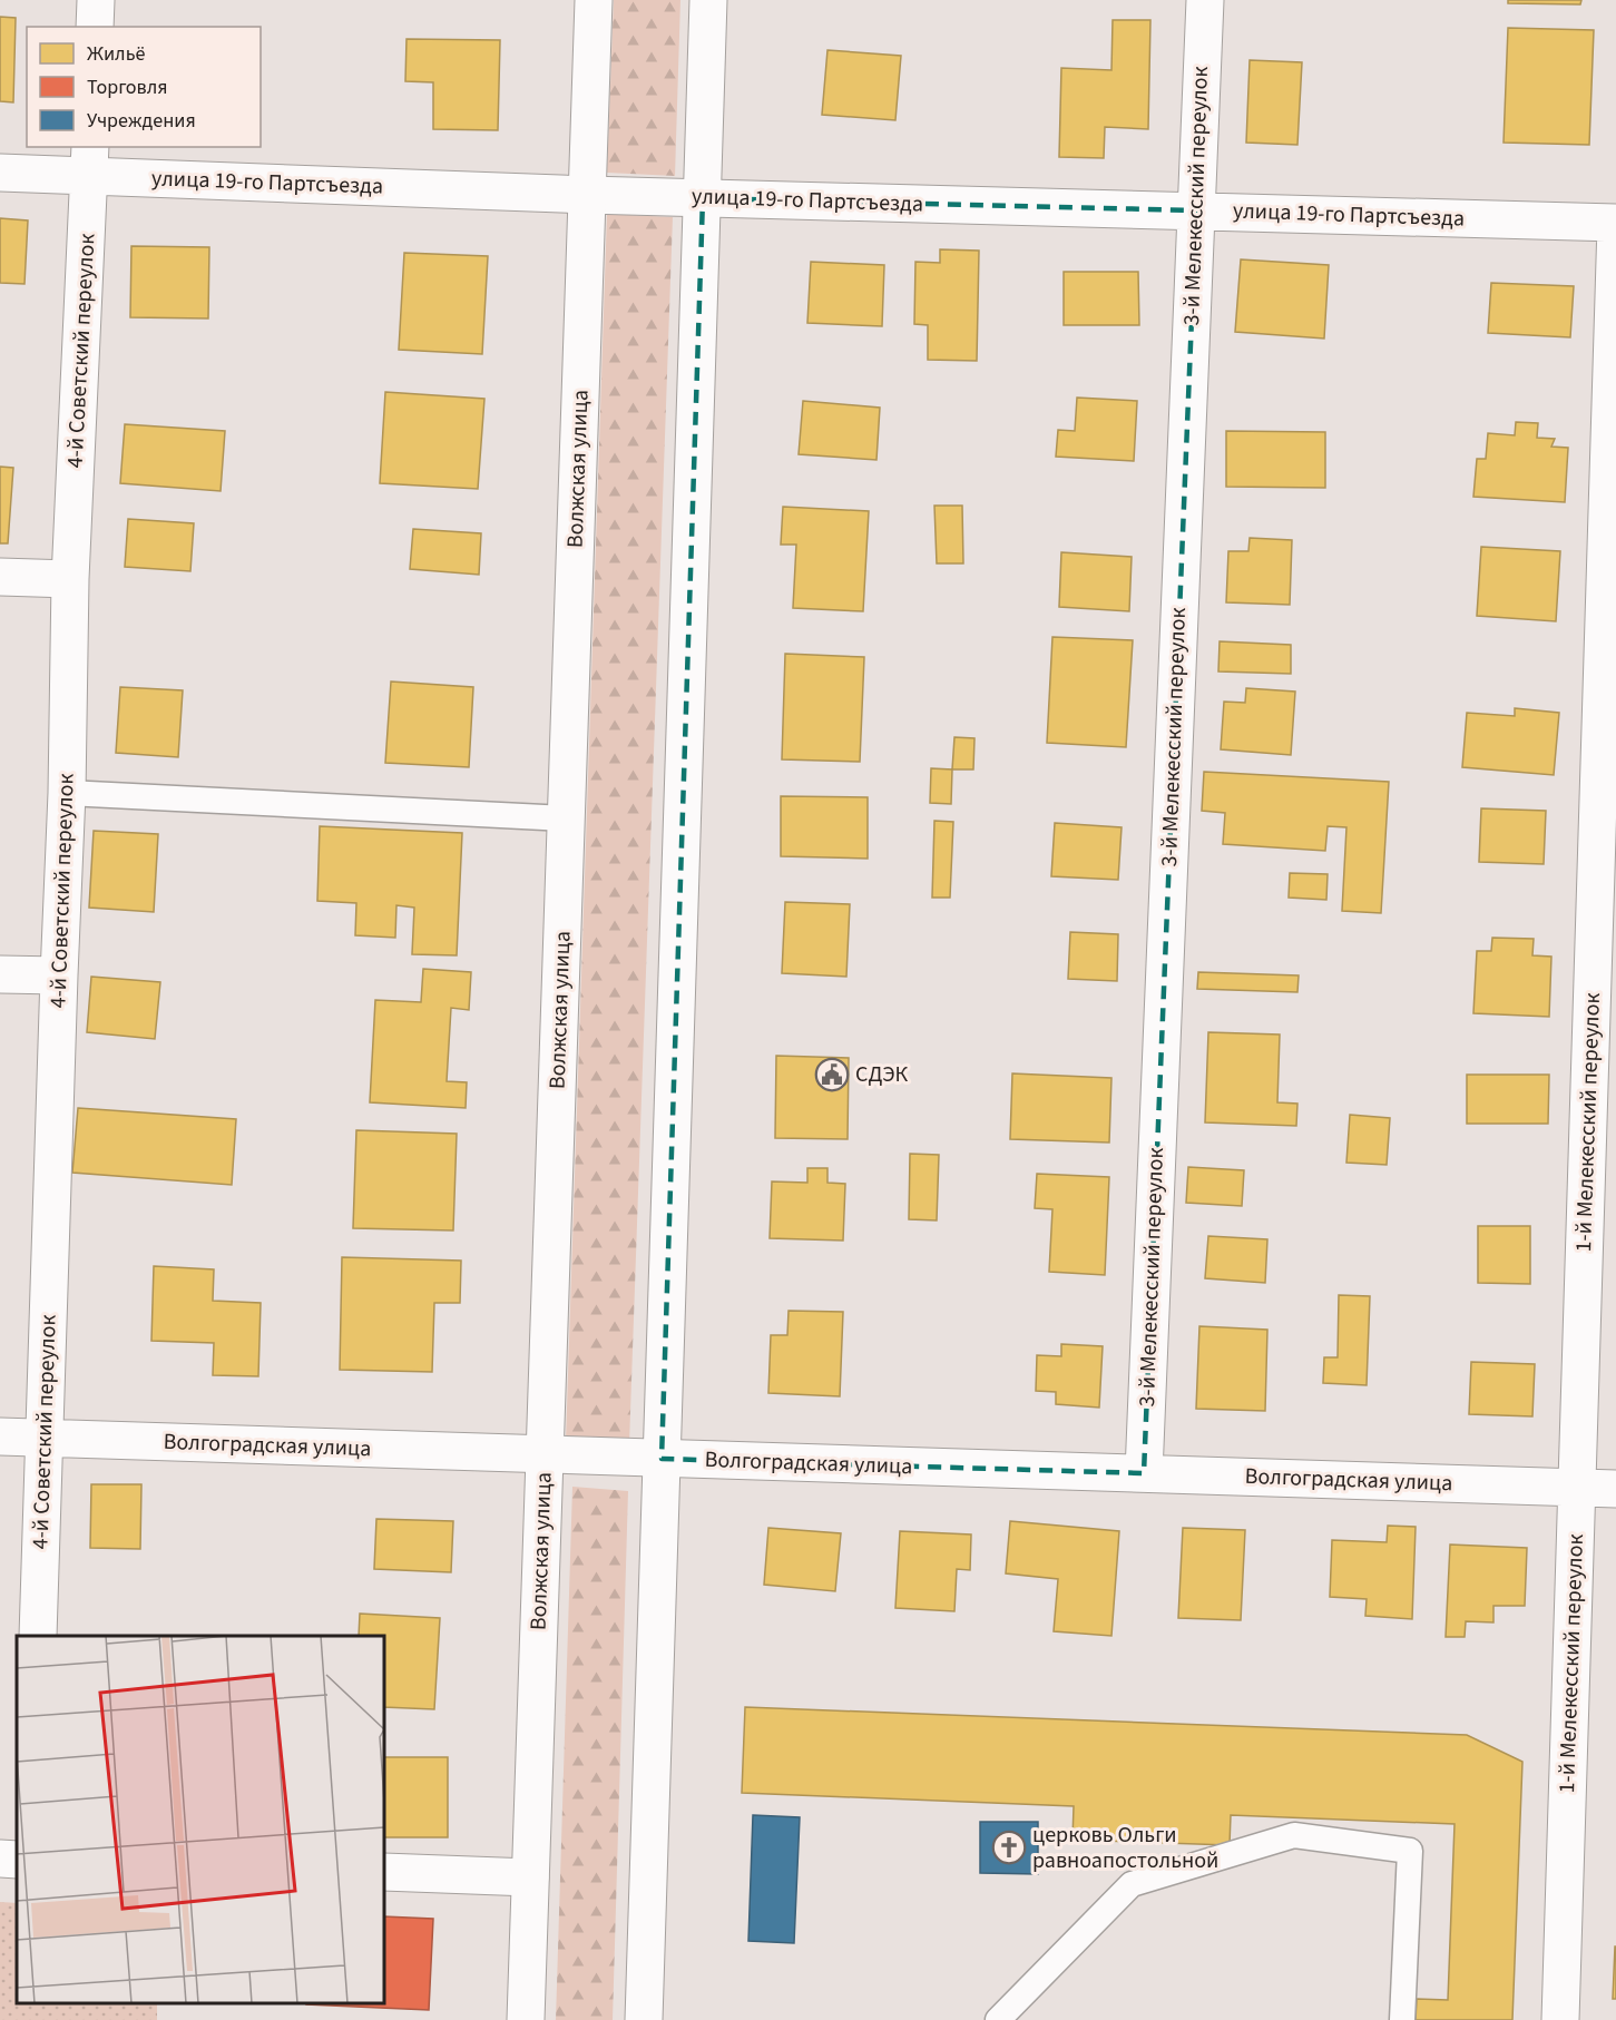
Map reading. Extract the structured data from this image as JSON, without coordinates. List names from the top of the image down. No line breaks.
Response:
{"streets":{"street":["улица 19-го Партсъезда","3-й Мелекесский переулок","4-й Советский переулок","Волжская улица","1-й Мелекесский переулок","Волгоградская улица"]},"crossings":[["улица 19-го Партсъезда","3-й Мелекесский переулок"],["улица 19-го Партсъезда","4-й Советский переулок"],["улица 19-го Партсъезда","Волжская улица"],["улица 19-го Партсъезда","1-й Мелекесский переулок"],["3-й Мелекесский переулок","Волгоградская улица"],["4-й Советский переулок","Волгоградская улица"],["Волжская улица","Волгоградская улица"],["1-й Мелекесский переулок","Волгоградская улица"]],"places":{"public building":["СДЭК"],"church":["церковь Ольги равноапостольной"]},"legend":["Жильё","Торговля","Учреждения"]}
